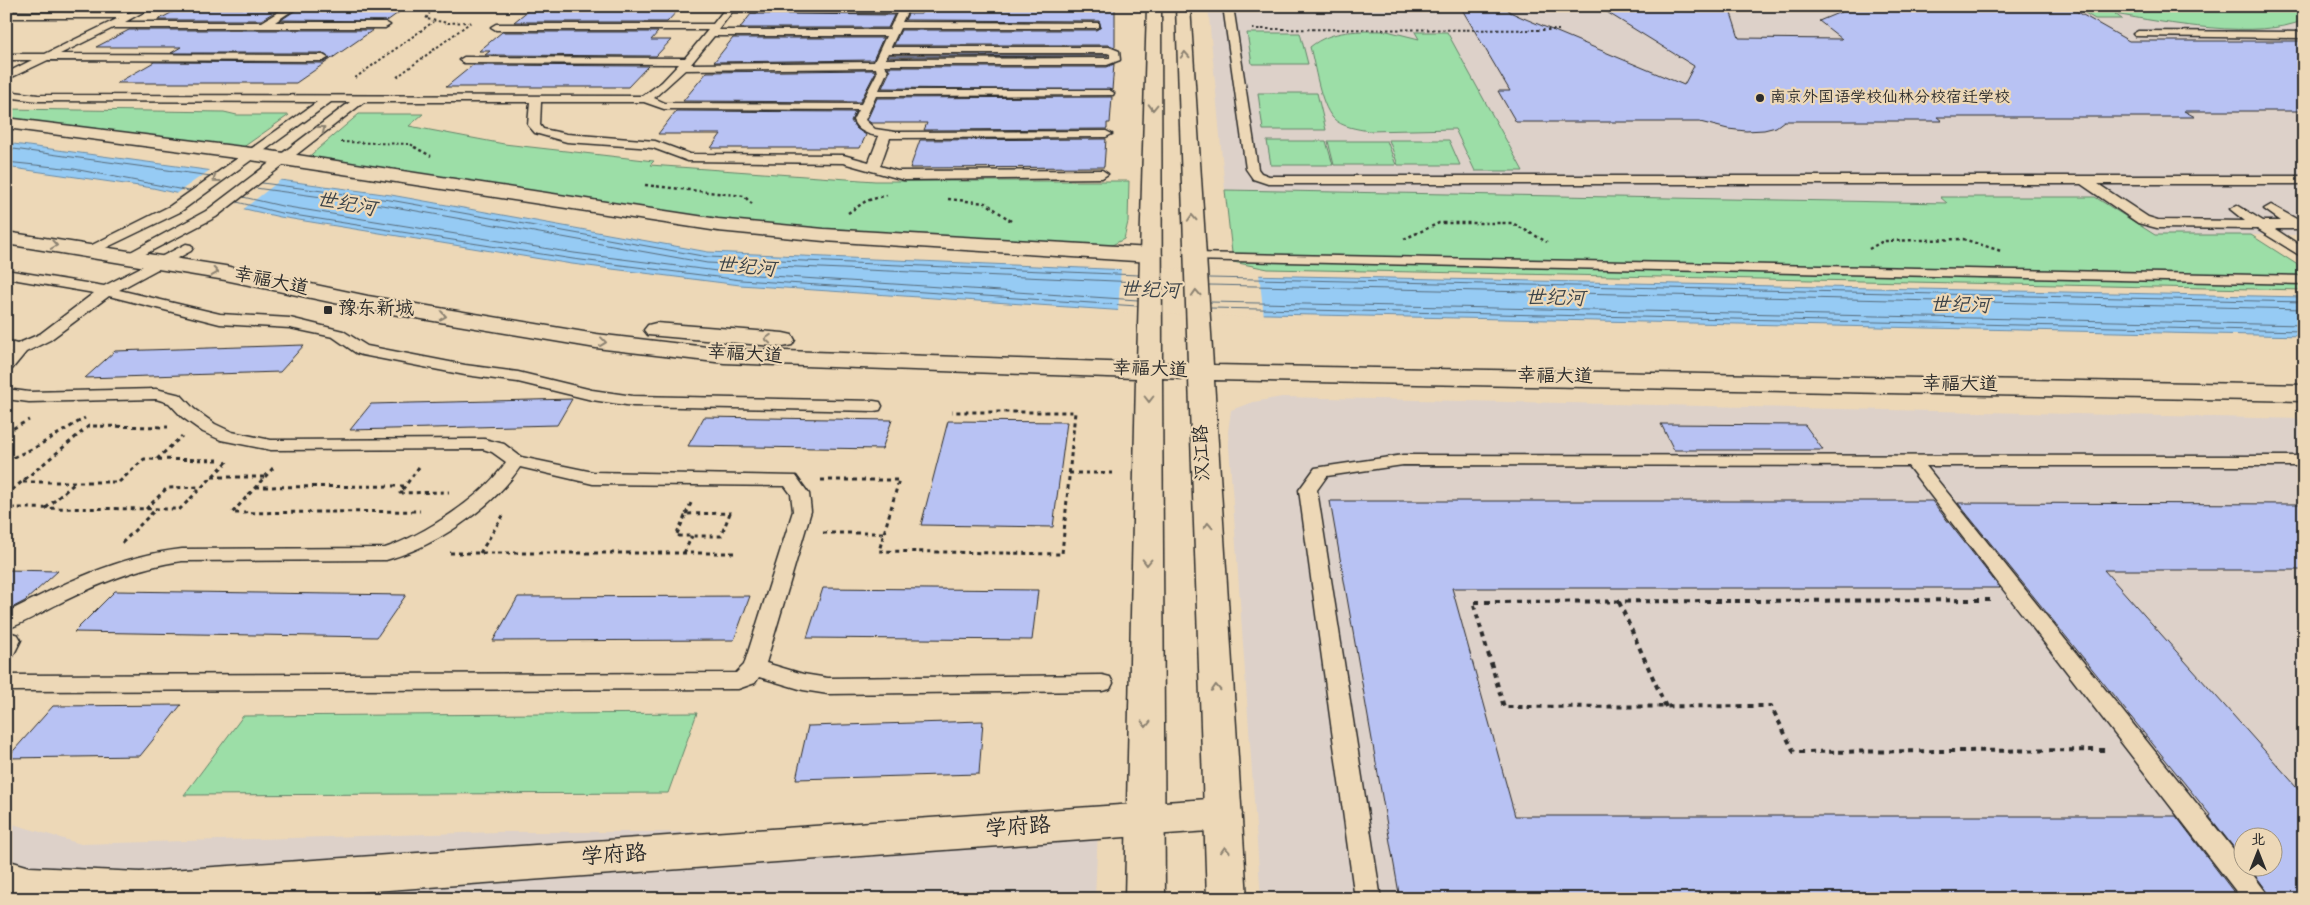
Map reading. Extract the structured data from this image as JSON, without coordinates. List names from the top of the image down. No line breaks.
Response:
{"streets":{"street":["幸福大道","汉江路","学府路"]},"crossings":[["幸福大道","汉江路"],["汉江路","学府路"]],"water":["世纪河"],"places":{"other":["南京外国语学校仙林分校宿迁学校"],"transit":["豫东新城"]},"north":"top"}
